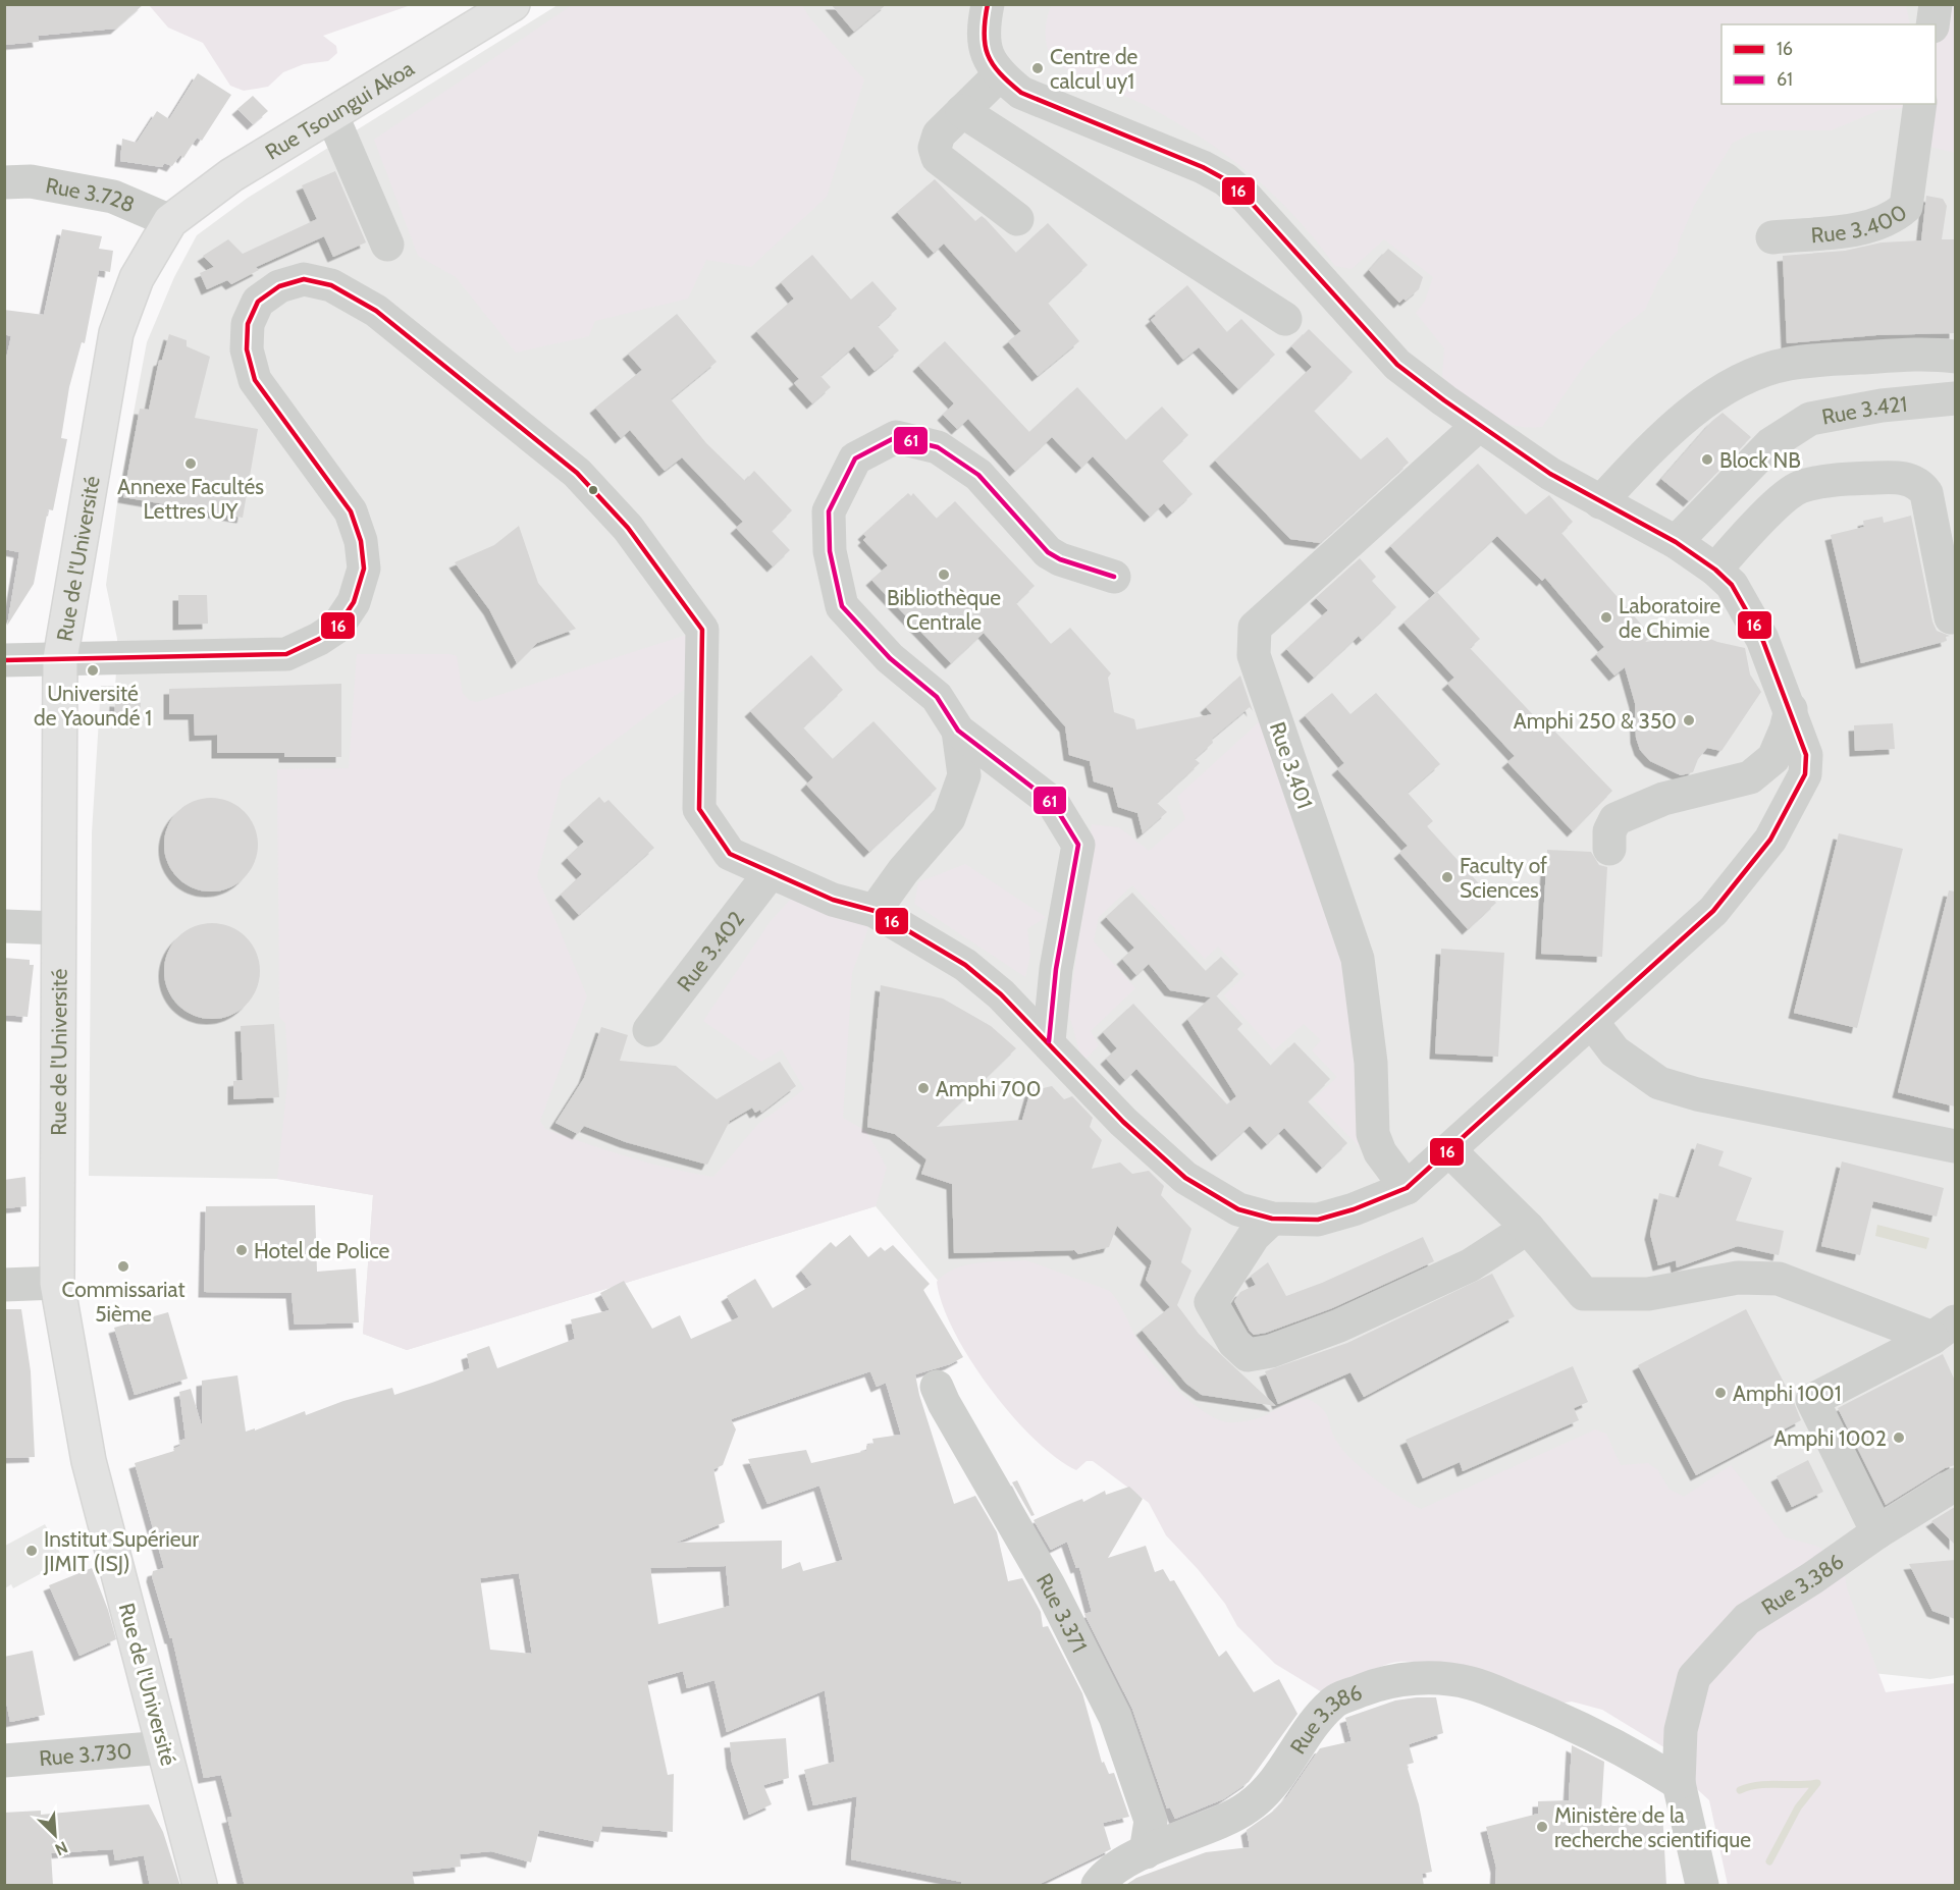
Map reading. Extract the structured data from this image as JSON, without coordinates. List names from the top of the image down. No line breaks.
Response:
{"streets":{"main road":["Rue Tsoungui Akoa","Rue de l'Université"],"street":["Rue 3.728","Rue 3.400","Rue 3.421","Rue 3.401","Rue 3.402","Rue 3.386","Rue 3.371","Rue 3.730"]},"crossings":[["Rue Tsoungui Akoa","Rue 3.728"],["Rue Tsoungui Akoa","Rue de l'Université"],["Rue 3.728","Rue de l'Université"],["Rue de l'Université","Rue 3.730"],["Rue 3.386","Rue 3.371"]],"places":["Centre de calcul uy1","Block NB","Annexe Facultés Lettres UY","Bibliothèque Centrale","Laboratoire de Chimie","Université de Yaoundé 1","Amphi 250 & 350","Faculty of Sciences","Amphi 700","Hotel de Police","Commissariat 5ième","Amphi 1001","Amphi 1002","Institut Supérieur JIMIT (ISJ)","Ministère de la recherche scientifique"],"lines":["transit line 16","transit line 61"],"legend":["16","61"],"north":"bottom right"}
